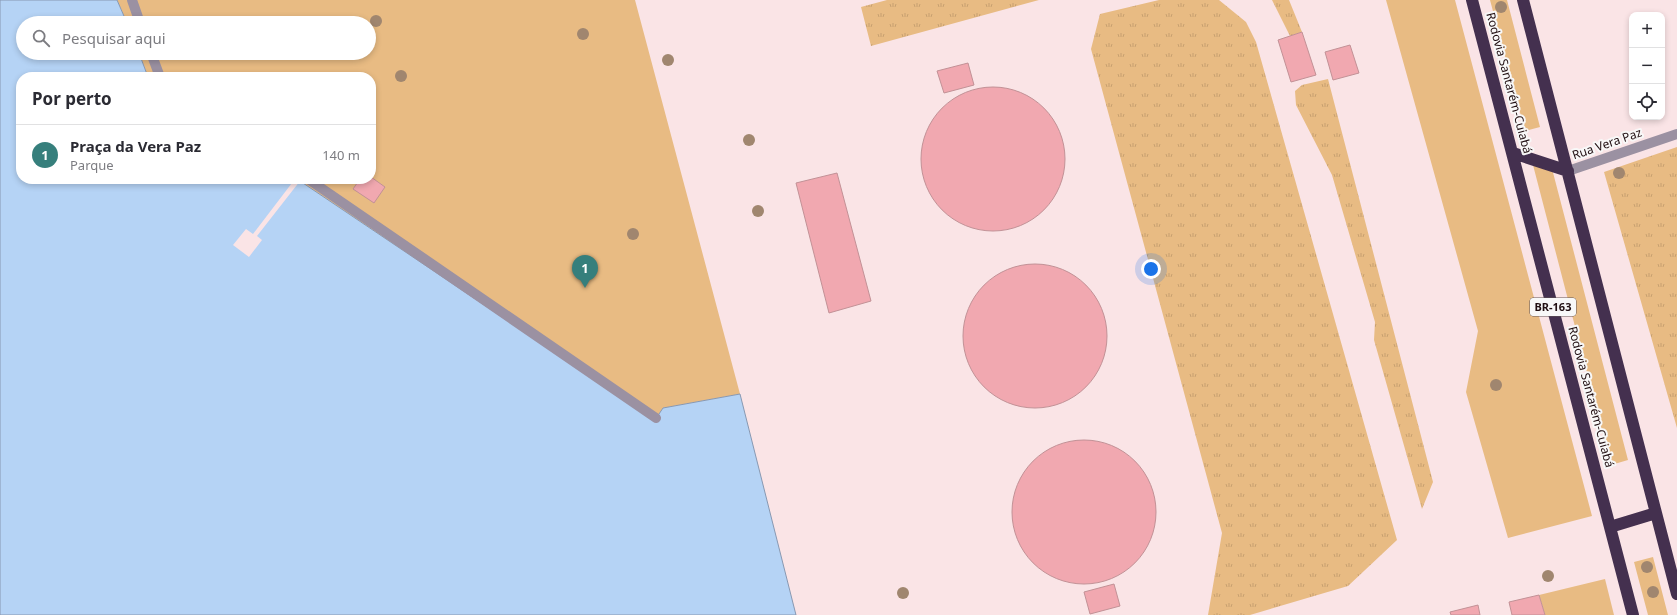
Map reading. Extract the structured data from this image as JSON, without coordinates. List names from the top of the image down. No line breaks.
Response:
{"streets":{"highway":["Rodovia Santarém-Cuiabá","BR-163"],"street":["Rua Vera Paz"]},"page":{"map_buttons":["+","−"],"search":"Pesquisar aqui","heading":"Por perto","list":[{"mark":"1","name":"Praça da Vera Paz","note":"Parque","value":"140 m"}],"pins":"1"}}
